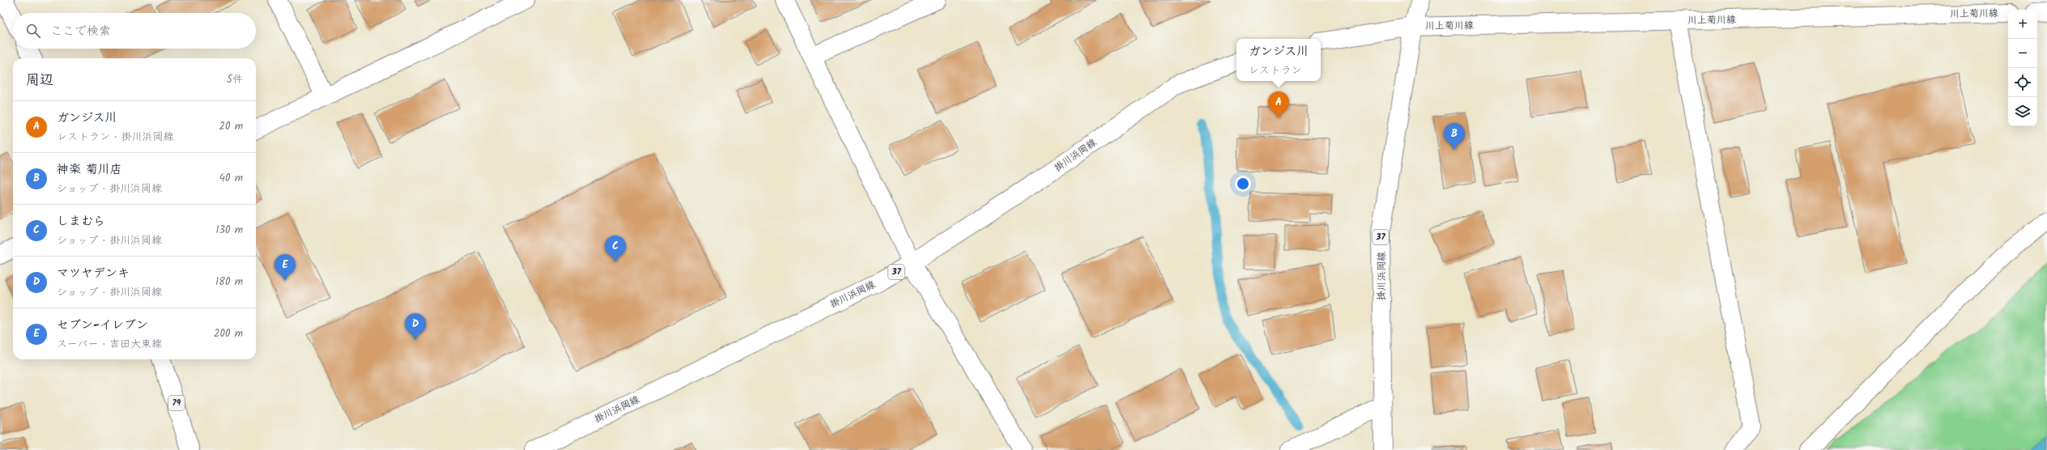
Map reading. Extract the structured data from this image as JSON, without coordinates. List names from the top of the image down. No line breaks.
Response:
{"streets":{"main road":["川上菊川線","掛川浜岡線","37","79"]},"crossings":[["川上菊川線","掛川浜岡線"]],"page":{"map_buttons":["+","−"],"search":"ここで検索","popup":["ガンジス川","レストラン"],"heading":["周辺","5件"],"pins":["A","B","C","E","D"],"list":[{"mark":"A","name":"ガンジス川","note":"レストラン · 掛川浜岡線","value":"20 m"},{"mark":"B","name":"神楽 菊川店","note":"ショップ · 掛川浜岡線","value":"40 m"},{"mark":"C","name":"しまむら","note":"ショップ · 掛川浜岡線","value":"130 m"},{"mark":"D","name":"マツヤデンキ","note":"ショップ · 掛川浜岡線","value":"180 m"},{"mark":"E","name":"セブン-イレブン","note":"スーパー · 吉田大東線","value":"200 m"}]}}
